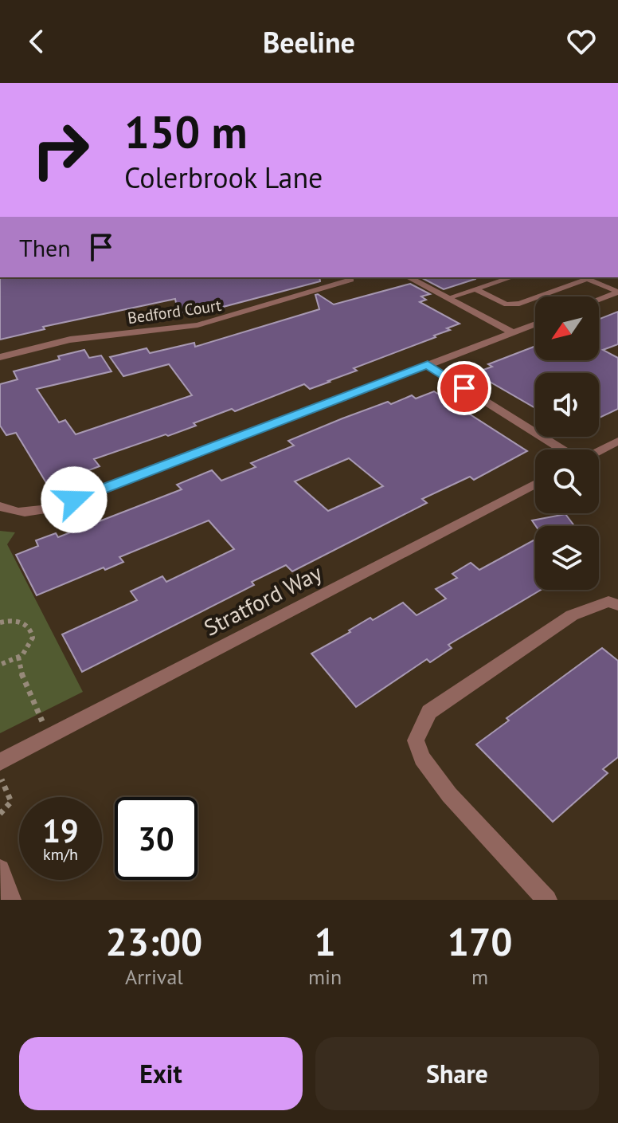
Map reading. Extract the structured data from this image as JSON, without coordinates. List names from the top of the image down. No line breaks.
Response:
{"streets":{"street":["Bedford Court","Stratford Way"]},"north":"bottom left","page":{"header":"Beeline","turn":["150 m","Colerbrook Lane"],"then":"Then","speed":"19 km/h","limit":"30","eta":["23:00","Arrival","1","min","170","m"],"buttons":["Exit","Share"]}}
